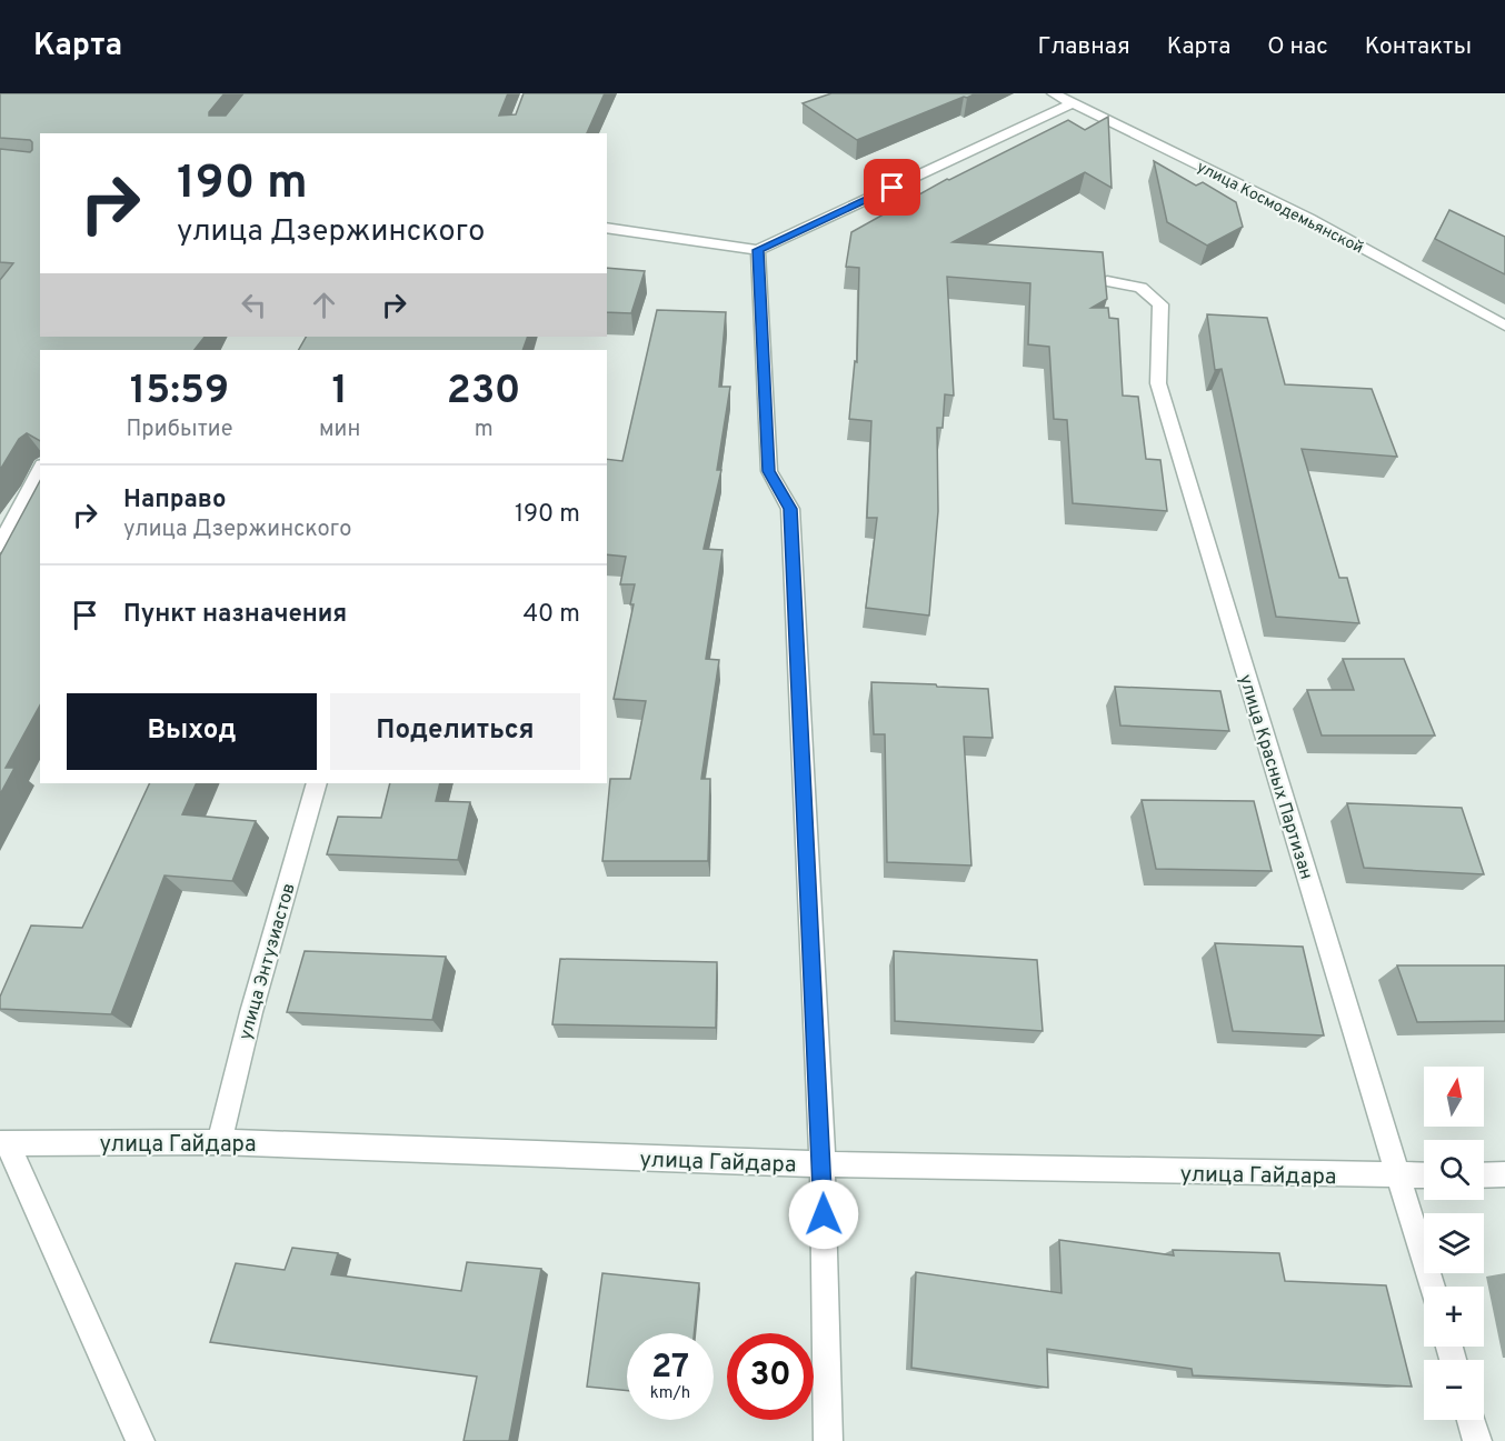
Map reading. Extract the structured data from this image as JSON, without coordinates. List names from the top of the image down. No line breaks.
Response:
{"streets":{"street":["улица Космодемьянской","улица Красных Партизан","улица Энтузиастов","улица Гайдара"]},"crossings":[["улица Красных Партизан","улица Гайдара"],["улица Энтузиастов","улица Гайдара"]],"north":"top","page":{"header":"Карта","nav":["Главная","Карта","О нас","Контакты"],"turn":["190 m","улица Дзержинского"],"eta":["15:59","Прибытие","1","мин","230","m"],"list":[{"name":"Направо","note":"улица Дзержинского","value":"190 m"},{"name":"Пункт назначения","value":"40 m"}],"buttons":["Выход","Поделиться"],"map_buttons":["+","−"],"speed":"27 km/h","limit":"30"}}
